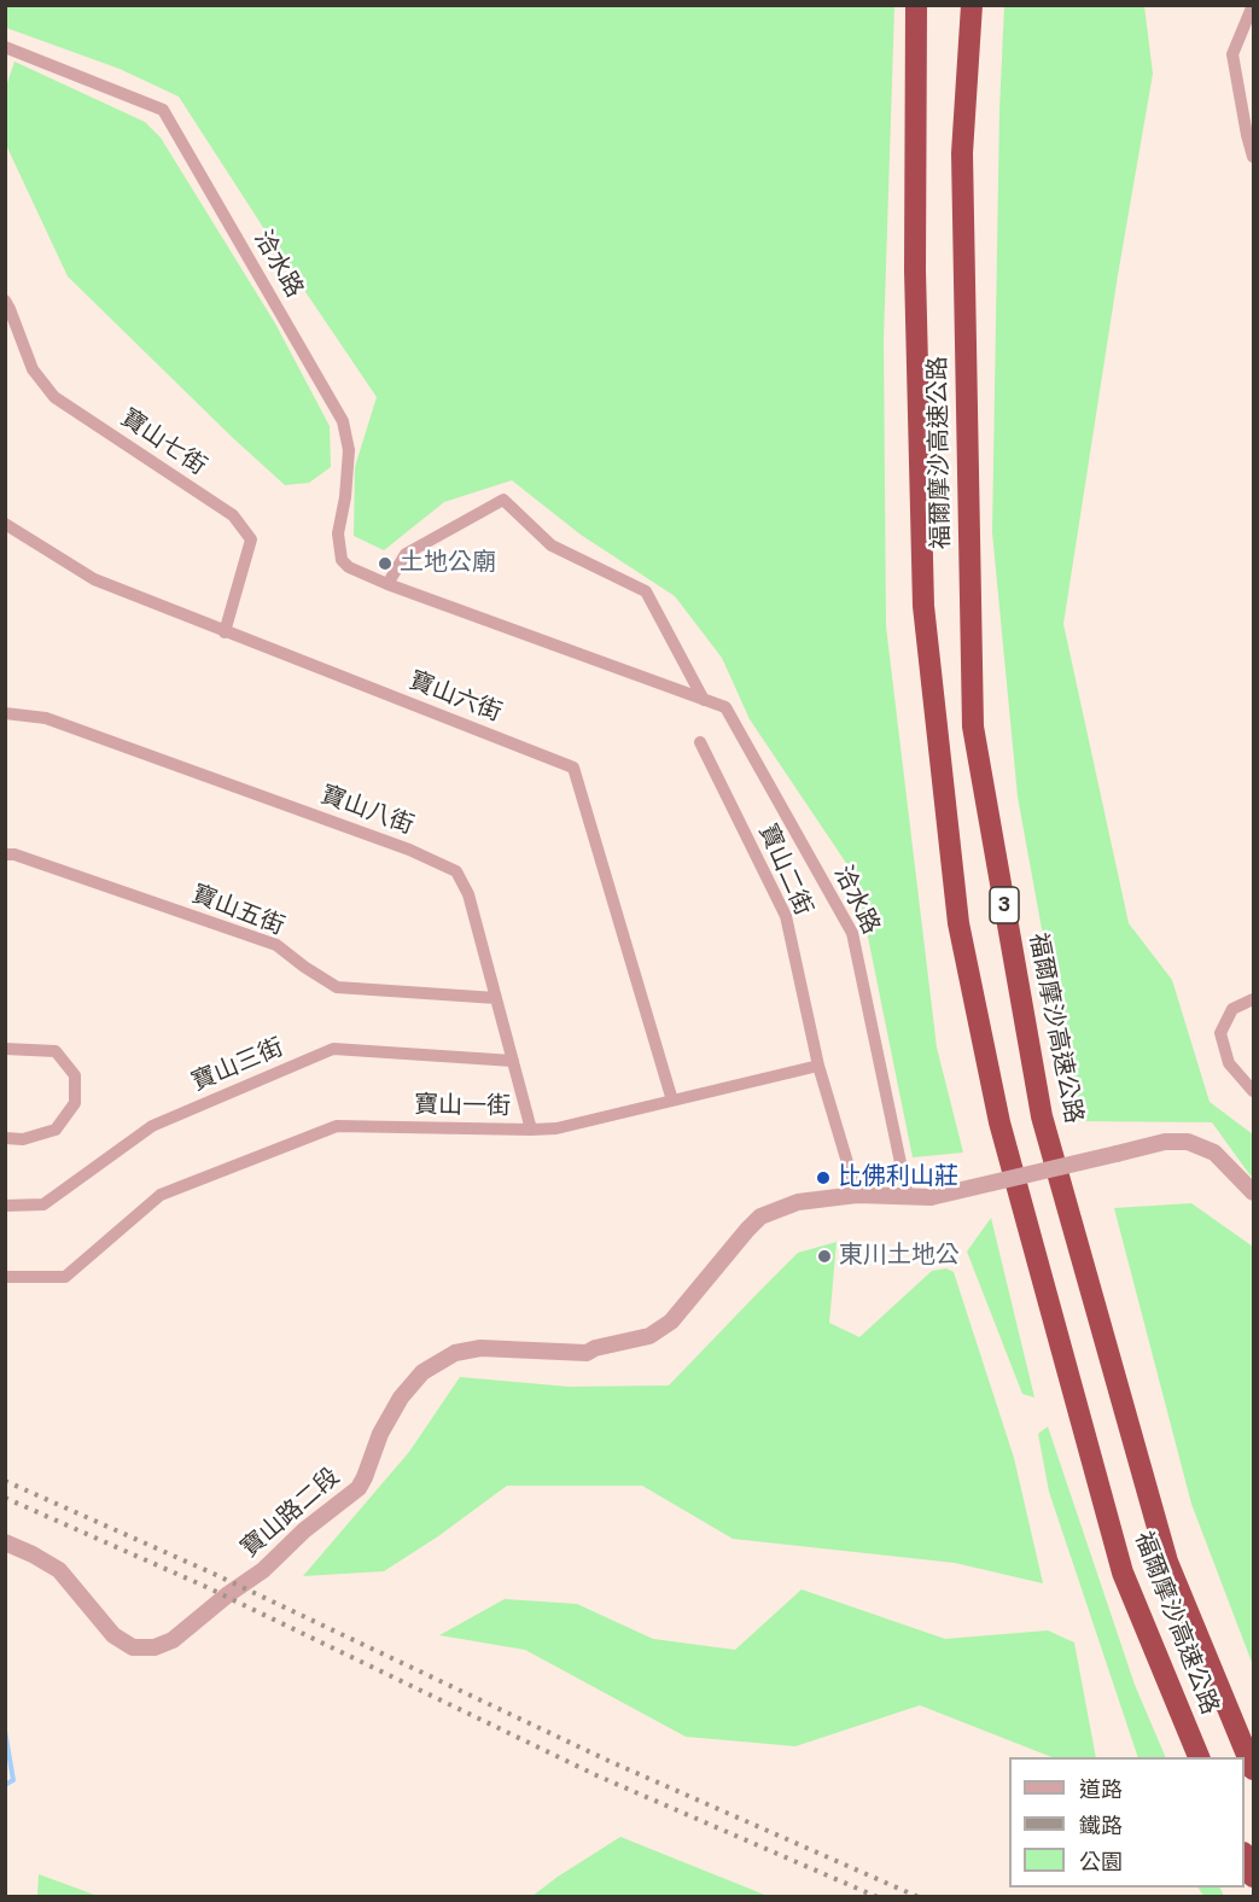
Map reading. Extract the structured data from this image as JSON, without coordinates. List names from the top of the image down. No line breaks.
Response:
{"streets":{"highway":["福爾摩沙高速公路","3"],"street":["洽水路","寶山七街","寶山六街","寶山八街","寶山二街","寶山五街","寶山三街","寶山一街","寶山路二段"]},"crossings":[["洽水路","寶山路二段"],["寶山七街","寶山六街"],["寶山六街","寶山一街"],["寶山八街","寶山五街"],["寶山八街","寶山三街"],["寶山八街","寶山一街"],["寶山二街","寶山一街"]],"places":["土地公廟","比佛利山莊","東川土地公"],"legend":["道路","鐵路","公園"]}
